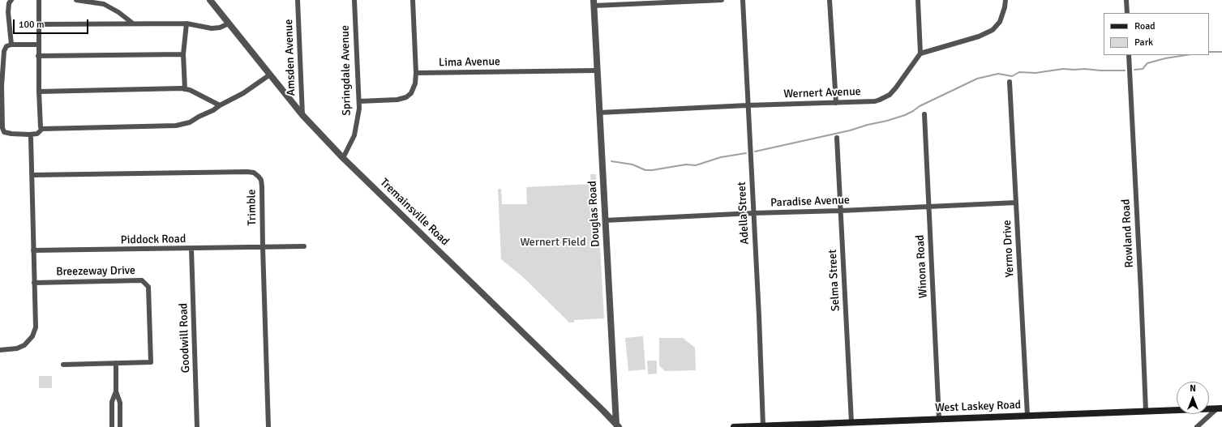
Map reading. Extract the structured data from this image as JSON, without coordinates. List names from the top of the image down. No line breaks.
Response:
{"streets":{"main road":["West Laskey Road"],"street":["Amsden Avenue","Lima Avenue","Springdale Avenue","Wernert Avenue","Paradise Avenue","Trimble","Tremainsville Road","Adella Street","Douglas Road","Rowland Road","Piddock Road","Yermo Drive","Winona Road","Breezeway Drive","Selma Street","Goodwill Road"]},"crossings":[["Amsden Avenue","Tremainsville Road"],["Lima Avenue","Douglas Road"],["Springdale Avenue","Tremainsville Road"],["Wernert Avenue","Adella Street"],["Wernert Avenue","Douglas Road"],["Paradise Avenue","Adella Street"],["Paradise Avenue","Douglas Road"],["Paradise Avenue","Yermo Drive"],["Paradise Avenue","Winona Road"],["Paradise Avenue","Selma Street"],["Trimble","Piddock Road"],["Tremainsville Road","Douglas Road"],["Adella Street","West Laskey Road"],["Rowland Road","West Laskey Road"],["Piddock Road","Goodwill Road"],["Yermo Drive","West Laskey Road"],["Winona Road","West Laskey Road"],["Selma Street","West Laskey Road"]],"parks":["Wernert Field"],"legend":["Road","Park"],"scale_bar":"100 m","north":"top"}
